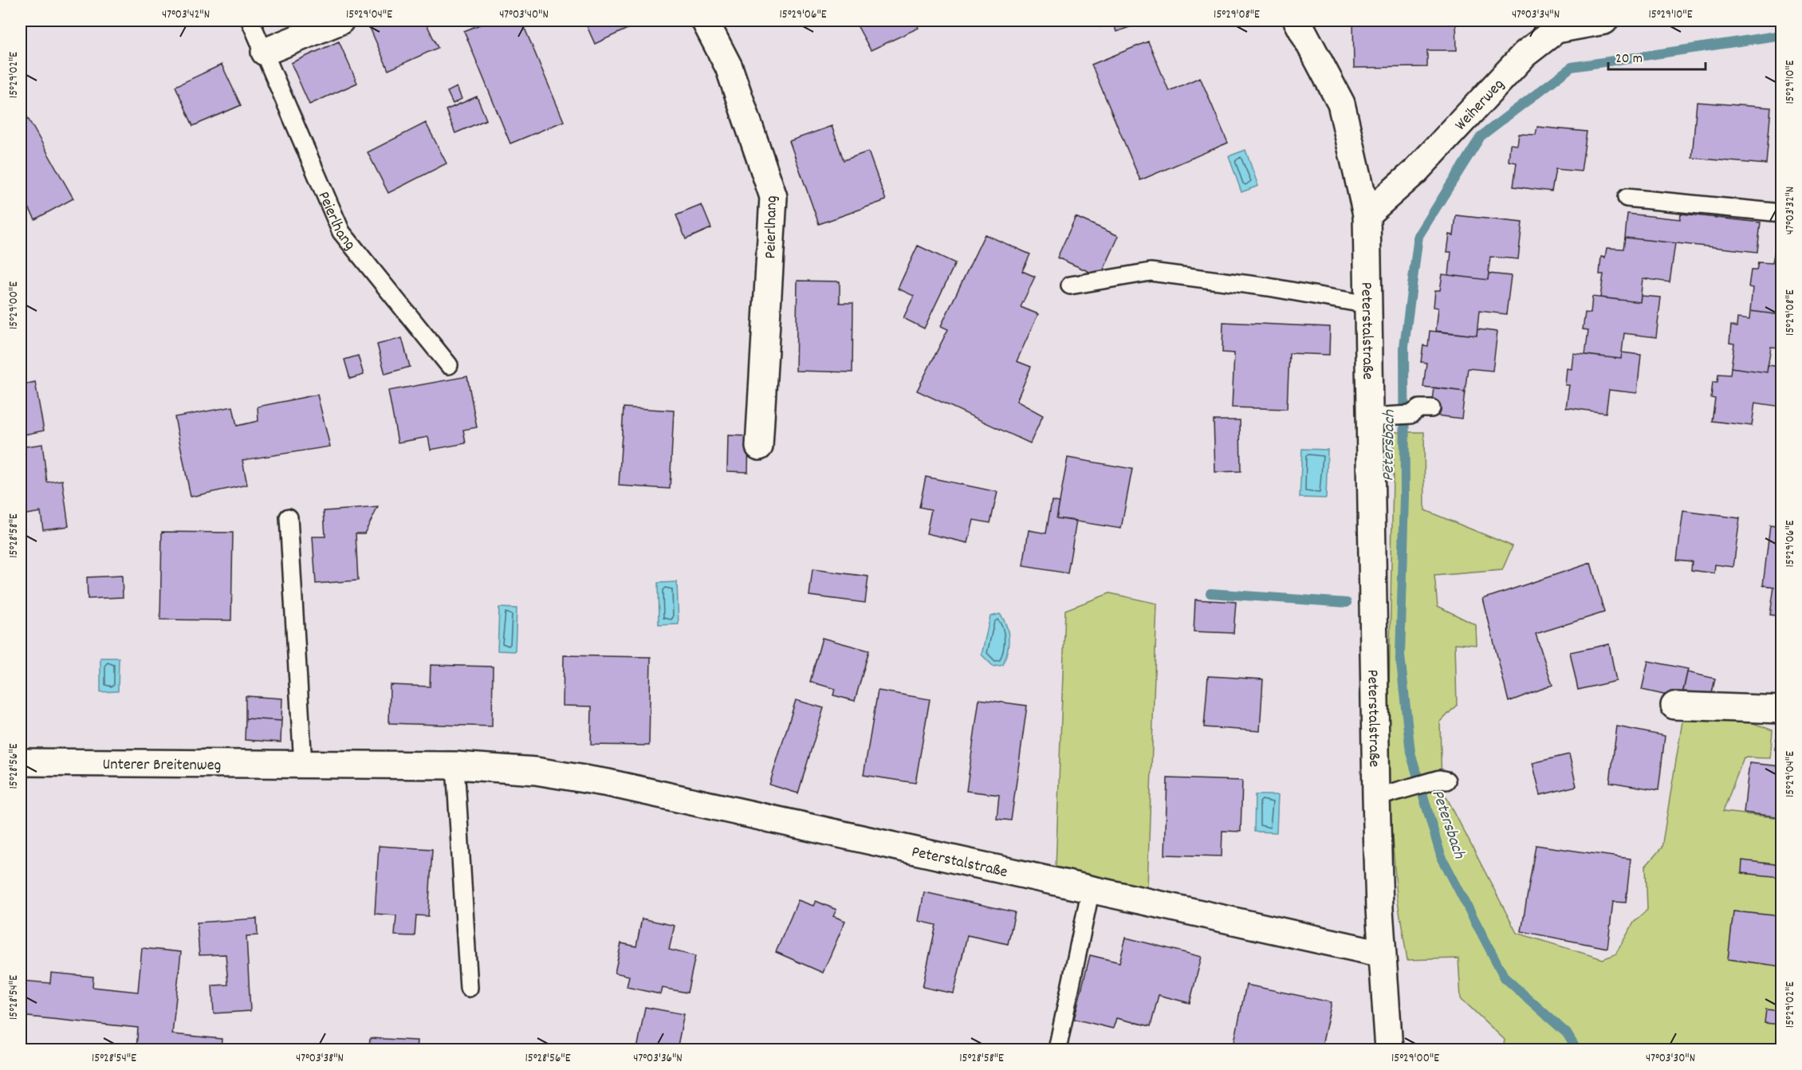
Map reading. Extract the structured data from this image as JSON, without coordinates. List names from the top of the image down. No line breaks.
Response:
{"streets":{"street":["Weiherweg","Peierlhang","Peterstalstraße","Unterer Breitenweg"]},"crossings":[["Weiherweg","Peterstalstraße"],["Peterstalstraße","Unterer Breitenweg"]],"water":["Petersbach"],"scale_bar":"20 m","coordinates":["47°03'42\"N","15°29'04\"E","47°03'40\"N","15°29'06\"E","15°29'08\"E","47°03'34\"N","15°29'10\"E","15°29'02\"E","47°03'32\"N","15°29'00\"E","15°28'58\"E","15°28'56\"E","15°28'54\"E","47°03'38\"N","47°03'36\"N","47°03'30\"N"]}
